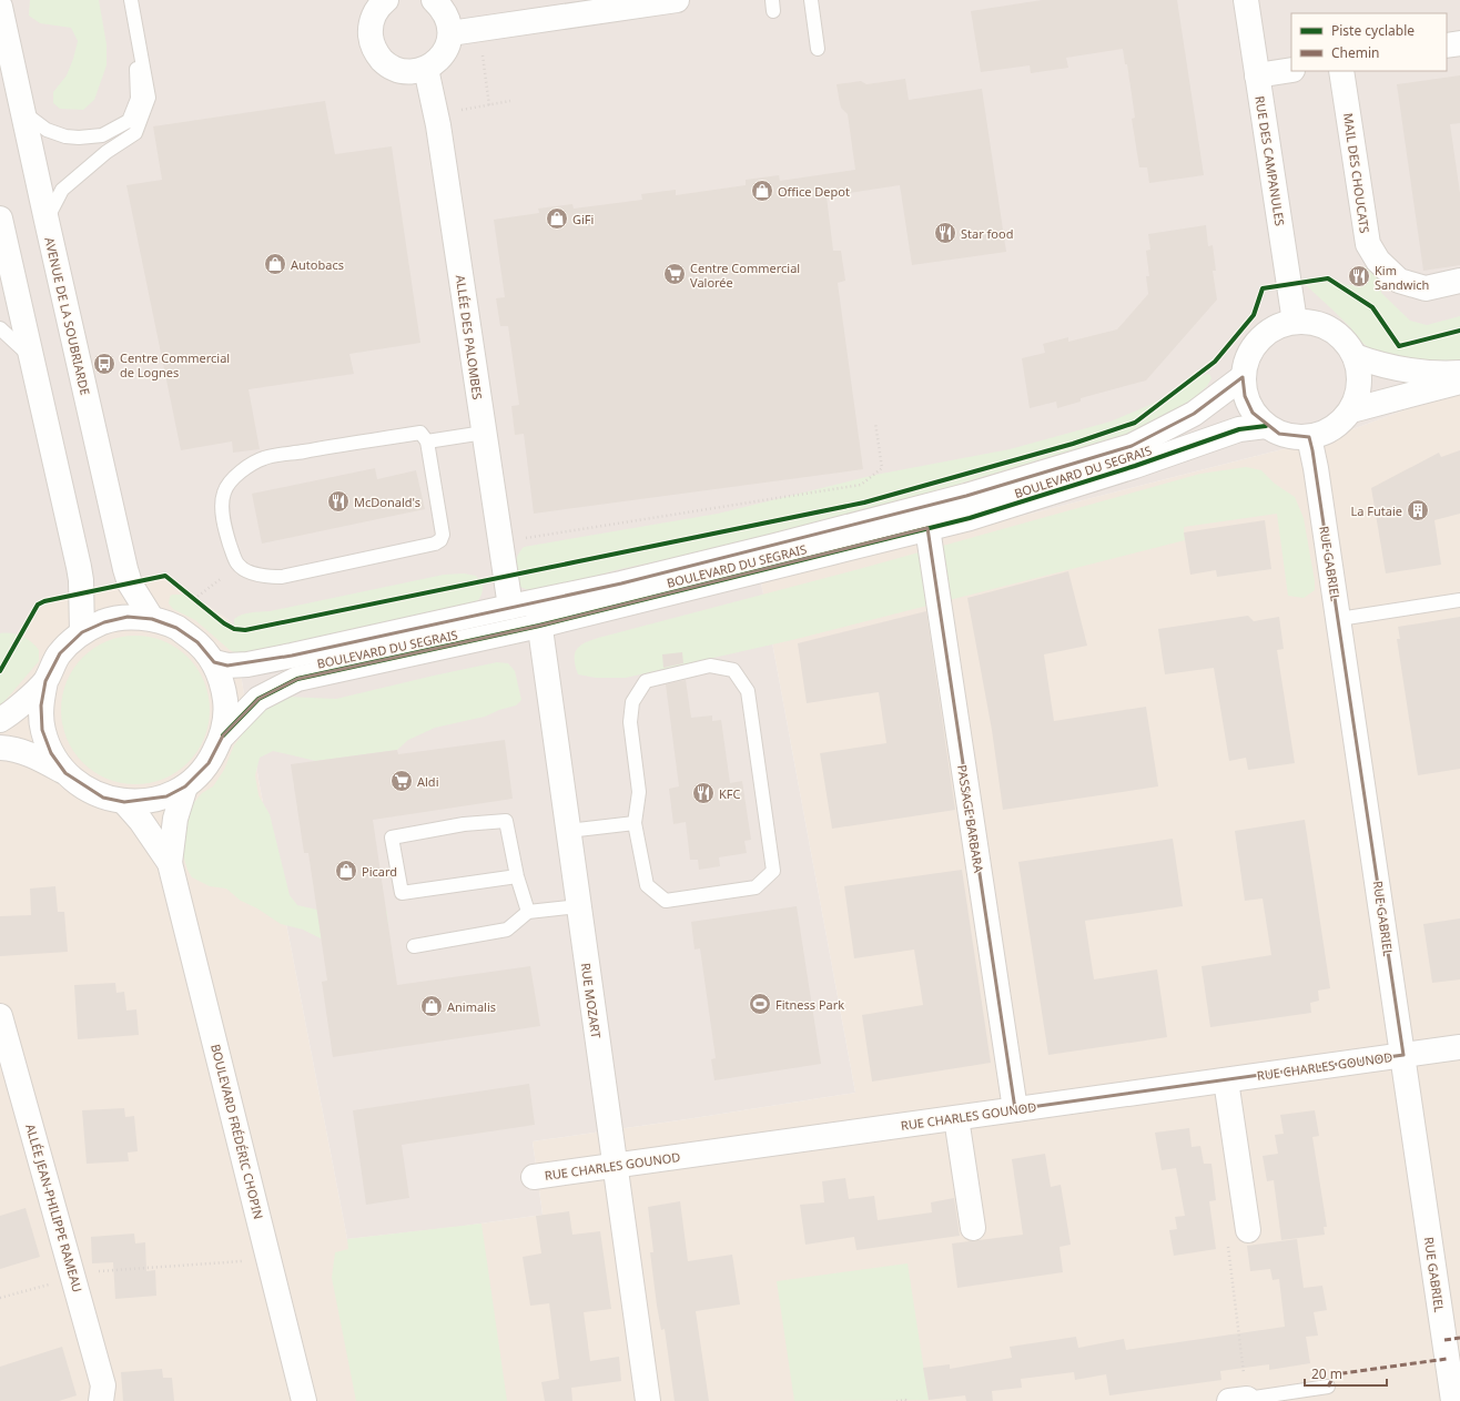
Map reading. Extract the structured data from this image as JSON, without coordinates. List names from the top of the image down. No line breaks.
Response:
{"streets":{"street":["RUE DES CAMPANULES","MAIL DES CHOUCATS","AVENUE DE LA SOUBRIARDE","ALLÉE DES PALOMBES","BOULEVARD DU SEGRAIS","RUE GABRIEL","PASSAGE BARBARA","RUE MOZART","RUE CHARLES GOUNOD","BOULEVARD FRÉDÉRIC CHOPIN","ALLÉE JEAN-PHILIPPE RAMEAU"]},"crossings":[["RUE DES CAMPANULES","BOULEVARD DU SEGRAIS"],["RUE DES CAMPANULES","RUE GABRIEL"],["ALLÉE DES PALOMBES","BOULEVARD DU SEGRAIS"],["BOULEVARD DU SEGRAIS","RUE GABRIEL"],["BOULEVARD DU SEGRAIS","PASSAGE BARBARA"],["BOULEVARD DU SEGRAIS","RUE MOZART"],["RUE GABRIEL","RUE CHARLES GOUNOD"],["PASSAGE BARBARA","RUE CHARLES GOUNOD"],["RUE MOZART","RUE CHARLES GOUNOD"]],"places":{"shop":["Office Depot","GiFi","Autobacs","Picard","Animalis"],"restaurant":["Star food","Kim Sandwich","McDonald's","KFC"],"supermarket":["Centre Commercial Valorée","Aldi"],"bus stop":["Centre Commercial de Lognes"],"building":["La Futaie"],"sports":["Fitness Park"]},"legend":["Piste cyclable","Chemin"],"scale_bar":"20 m"}
